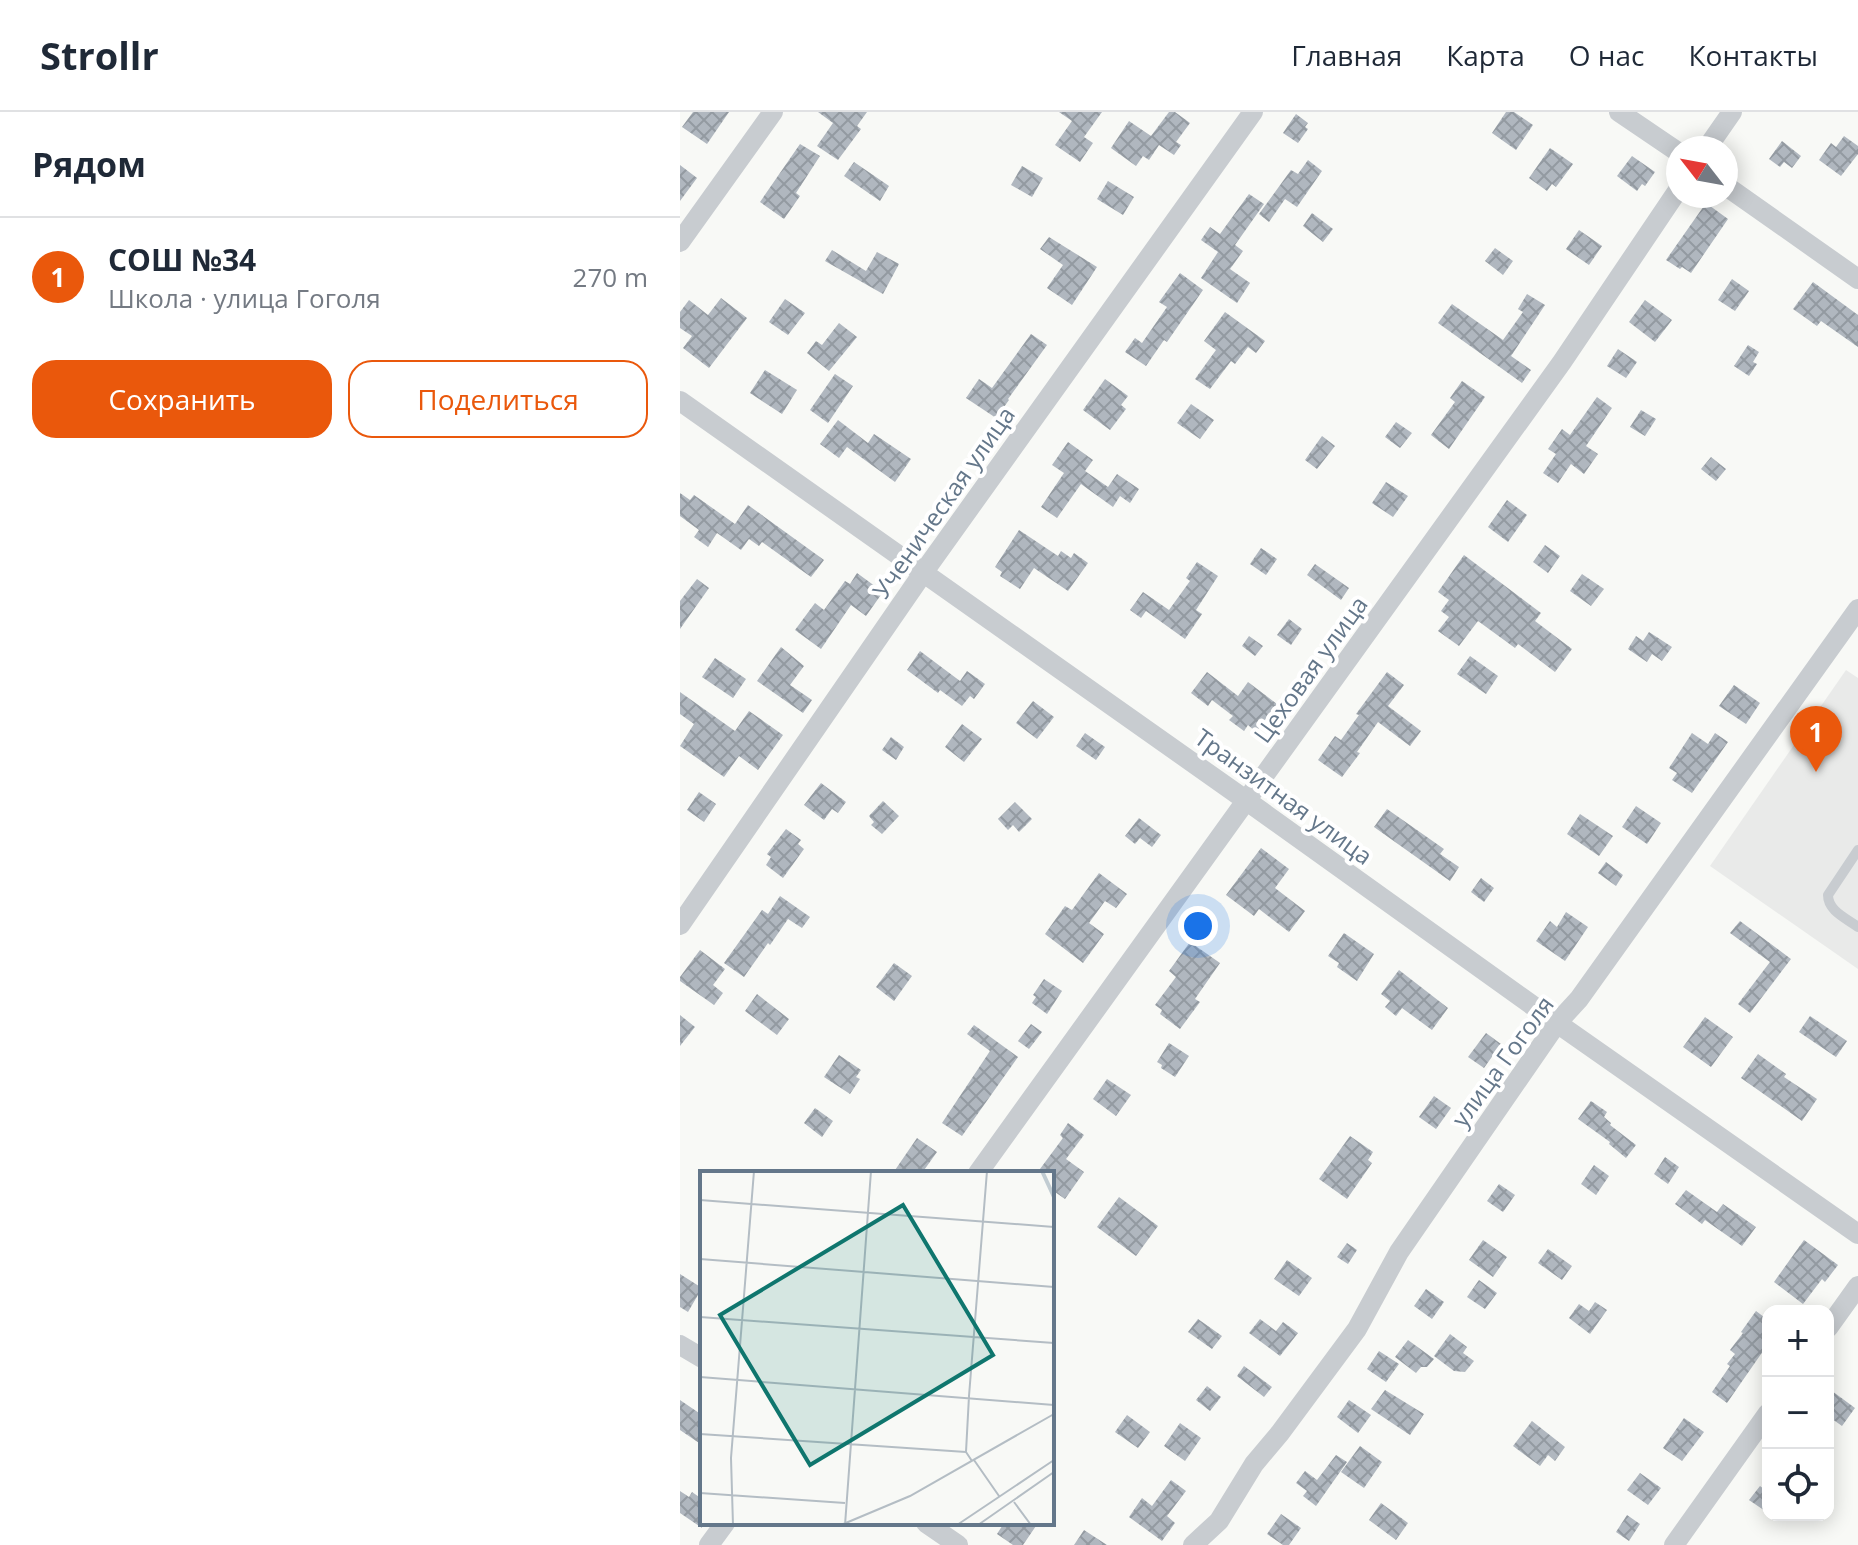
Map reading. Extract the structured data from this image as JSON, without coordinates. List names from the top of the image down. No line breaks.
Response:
{"streets":{"street":["Ученическая улица","Цеховая улица","Транзитная улица","улица Гоголя"]},"crossings":[["Ученическая улица","Транзитная улица"],["Цеховая улица","Транзитная улица"],["Транзитная улица","улица Гоголя"]],"north":"top left","page":{"header":"Strollr","nav":["Главная","Карта","О нас","Контакты"],"heading":"Рядом","list":[{"mark":"1","name":"СОШ №34","note":"Школа · улица Гоголя","value":"270 m"}],"buttons":["Сохранить","Поделиться"],"pins":"1","map_buttons":["+","−"]}}
